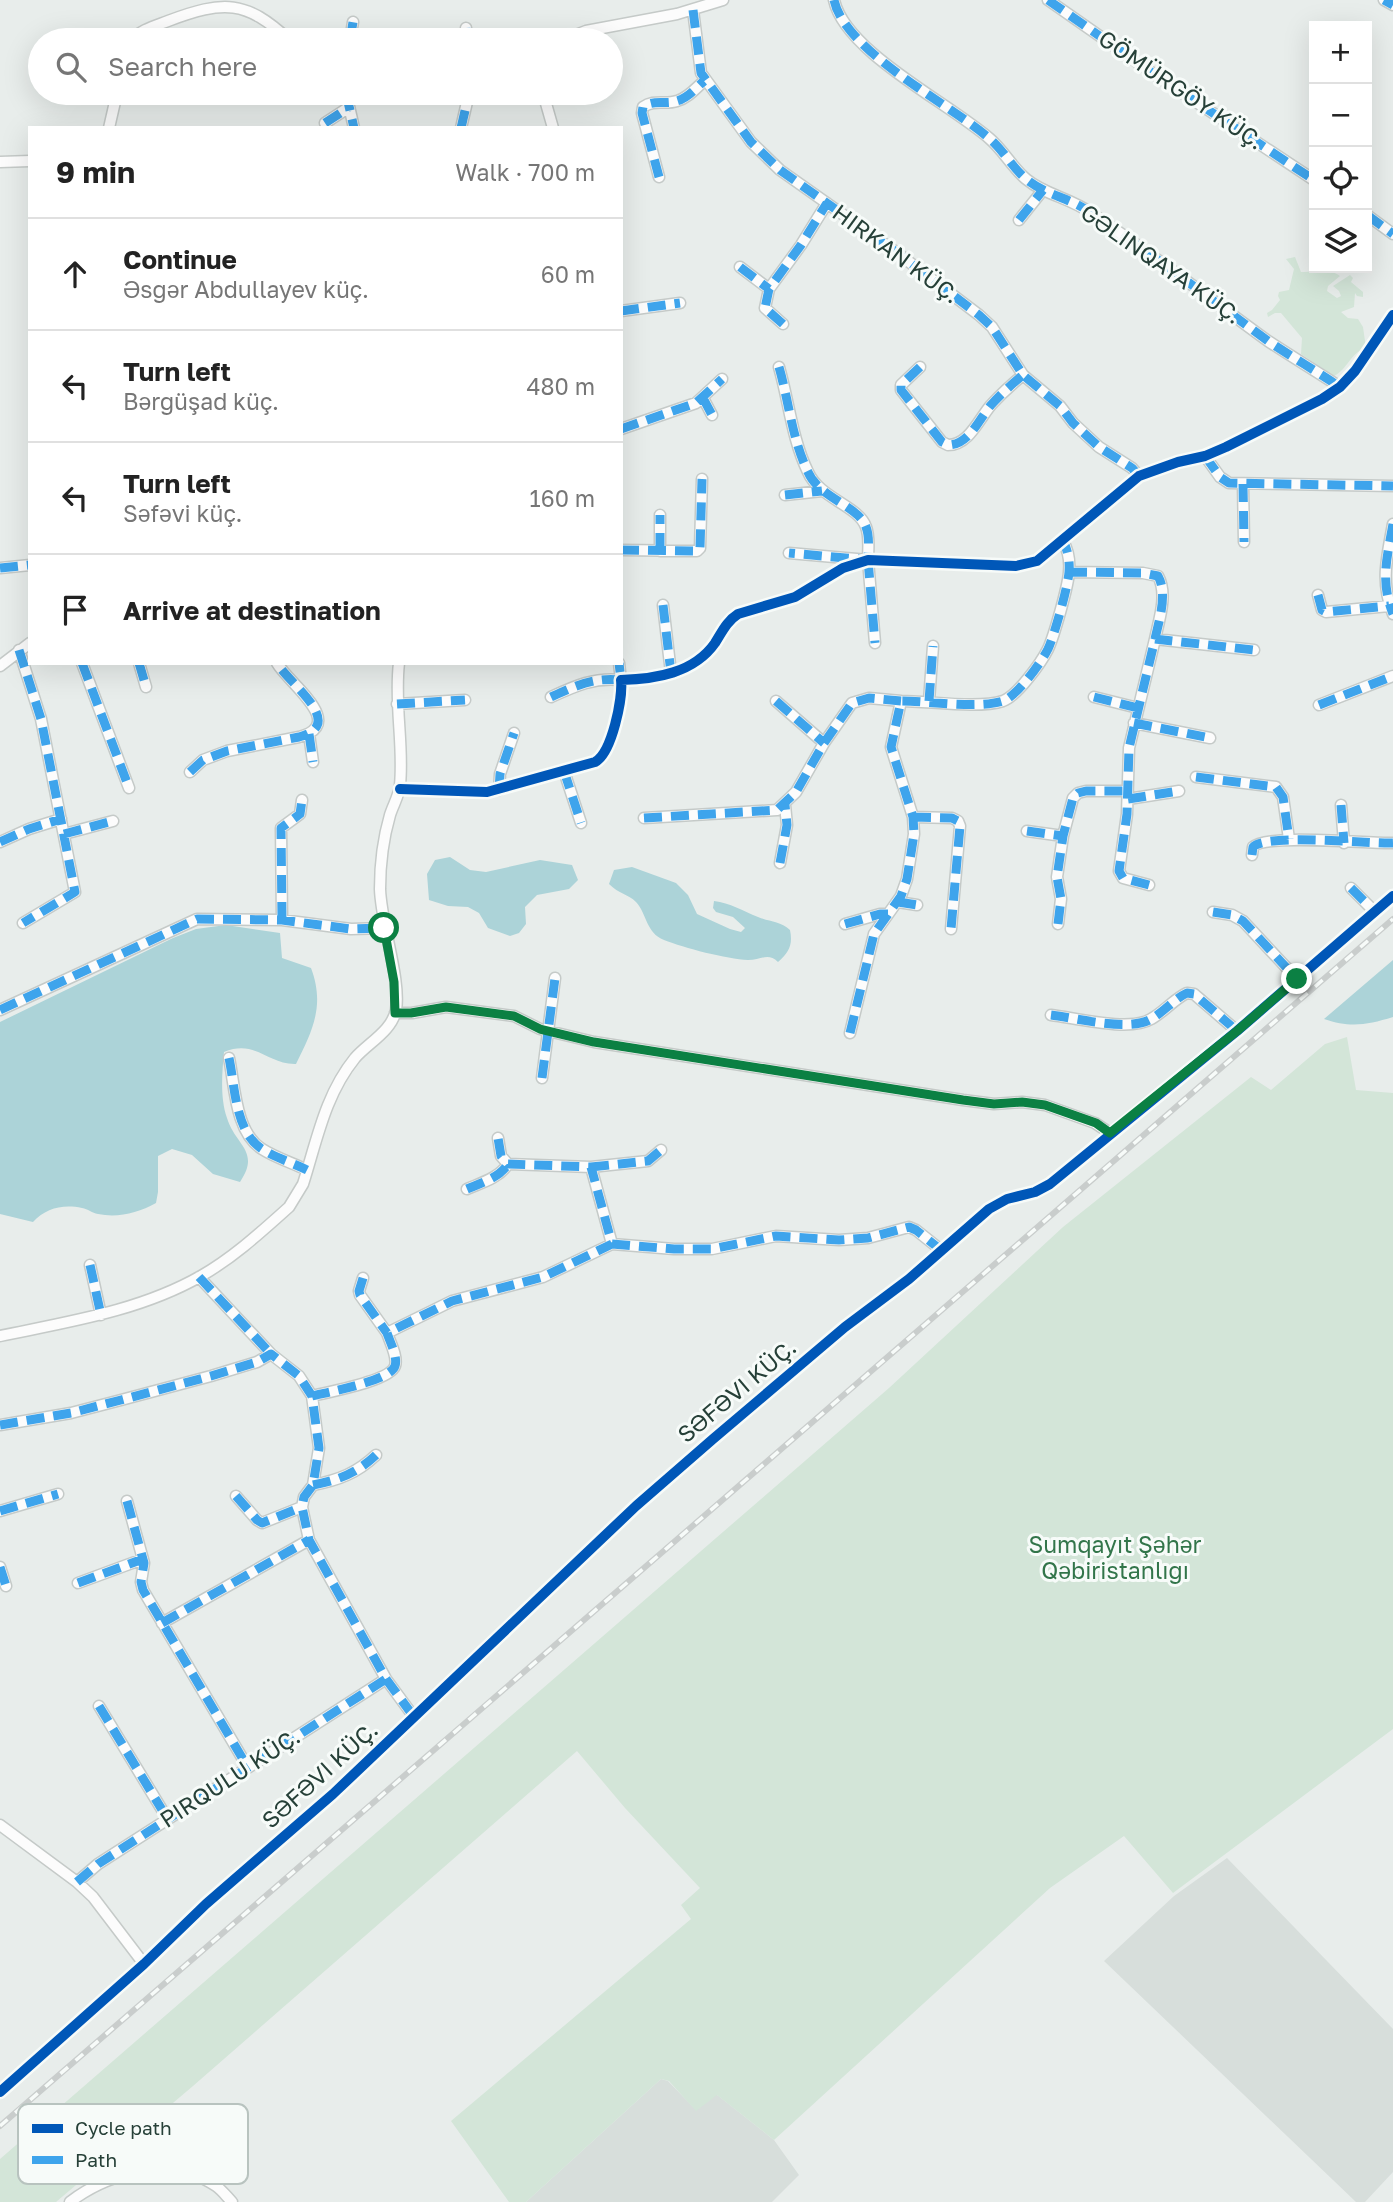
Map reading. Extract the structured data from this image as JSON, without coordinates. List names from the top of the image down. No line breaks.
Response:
{"streets":{"street":["GÖMÜRGÖY KÜÇ.","HIRKAN KÜÇ.","GƏLINQAYA KÜÇ.","SƏFƏVI KÜÇ.","PIRQULU KÜÇ."]},"parks":["Sumqayıt Şəhər Qəbiristanlığı"],"legend":["Cycle path","Path"],"page":{"map_buttons":["+","−"],"search":"Search here","heading":["9 min","Walk · 700 m"],"list":[["Continue","Əsgər Abdullayev küç.","60 m"],["Turn left","Bərgüşad küç.","480 m"],["Turn left","Səfəvi küç.","160 m"],"Arrive at destination"]}}
